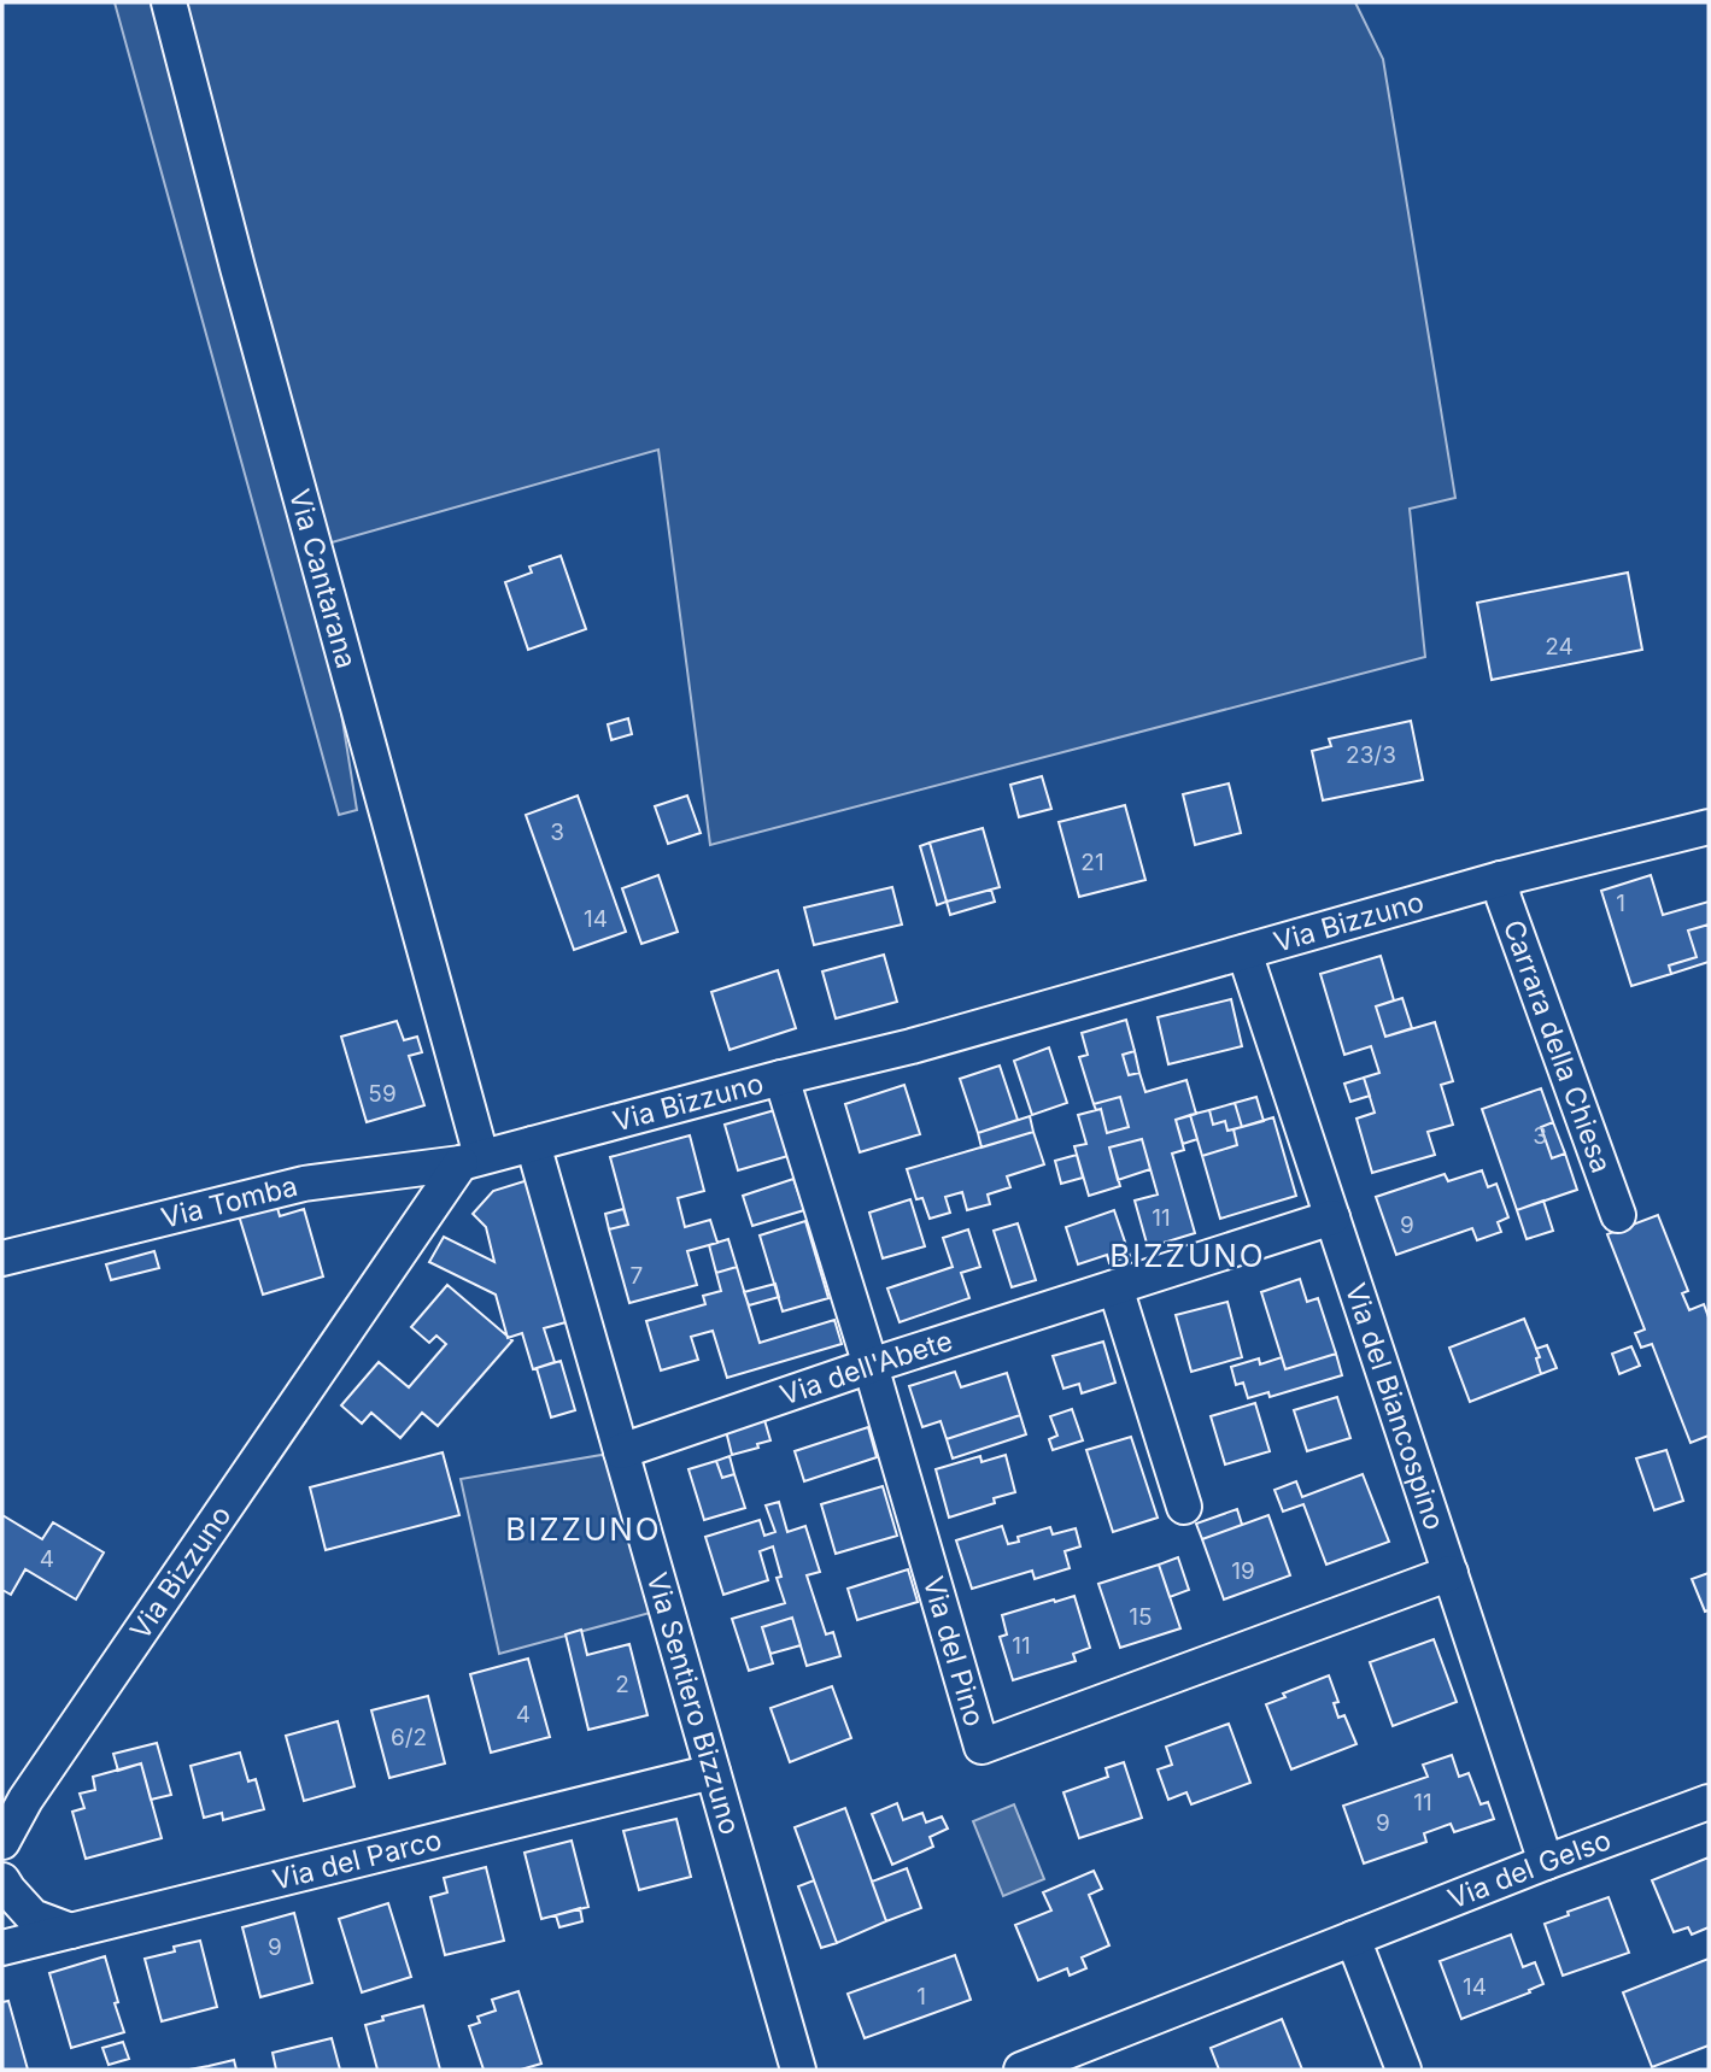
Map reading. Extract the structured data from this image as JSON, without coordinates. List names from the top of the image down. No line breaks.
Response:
{"streets":{"street":["Via Cantarana","Via Bizzuno","Carrara della Chiesa","Via Tomba","Via dell'Abete","Via del Biancospino","Via del Pino","Via Sentiero Bizzuno","Via del Parco","Via del Gelso"]},"crossings":[["Via Cantarana","Via Bizzuno"],["Via Cantarana","Via Tomba"],["Via Bizzuno","Carrara della Chiesa"],["Via Bizzuno","Via Tomba"],["Via Bizzuno","Via del Biancospino"],["Via Bizzuno","Via del Pino"],["Via Bizzuno","Via Sentiero Bizzuno"],["Via dell'Abete","Via del Biancospino"],["Via dell'Abete","Via del Pino"],["Via dell'Abete","Via Sentiero Bizzuno"],["Via del Biancospino","Via del Pino"],["Via del Biancospino","Via del Gelso"],["Via Sentiero Bizzuno","Via del Parco"]],"districts":["BIZZUNO","BIZZUNO"],"house_numbers":["24","23/3","3","21","1","14","59","3","11","9","7","4","19","15","11","2","4","6/2","11","9","9","14","1"]}
